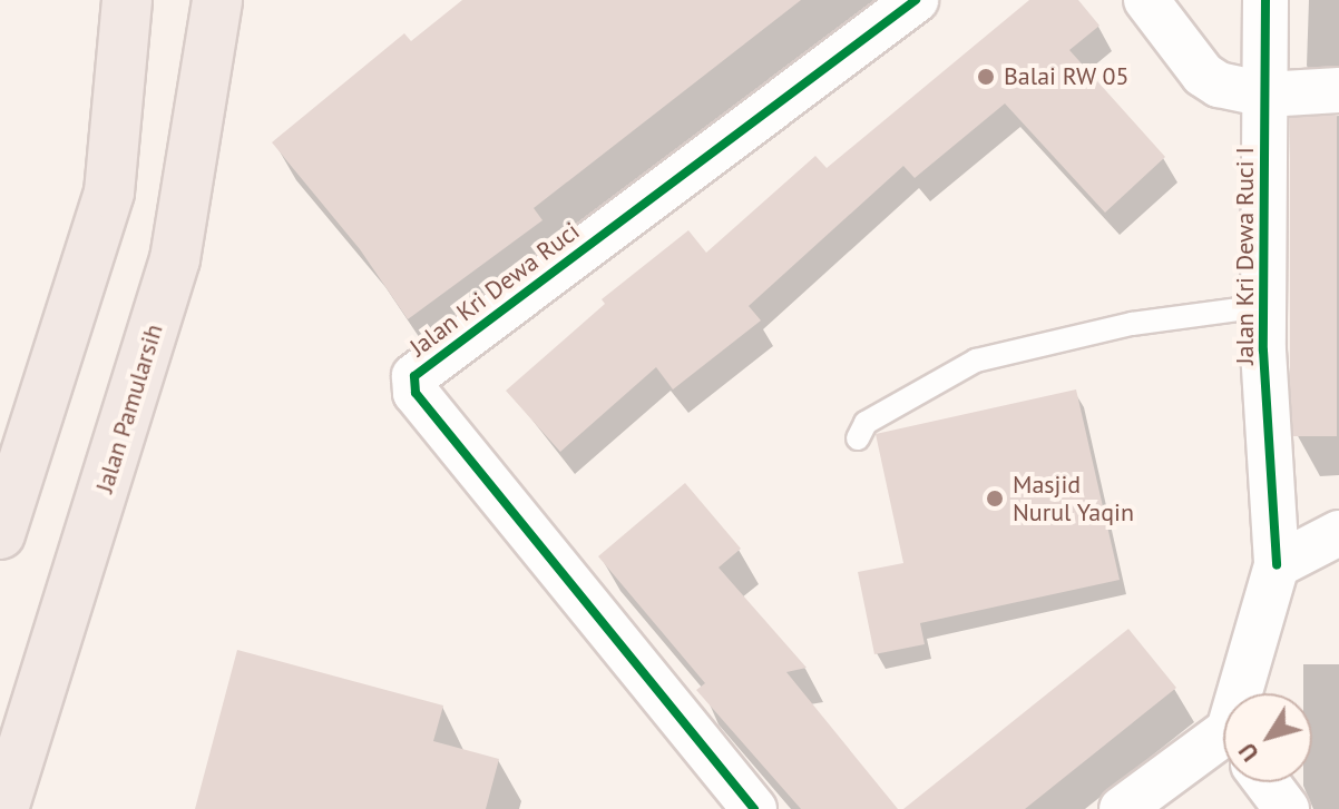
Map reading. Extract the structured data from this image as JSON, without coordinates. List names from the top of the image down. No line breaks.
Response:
{"streets":{"highway":["Jalan Pamularsih"],"street":["Jalan Kri Dewa Ruci I","Jalan Kri Dewa Ruci"]},"places":["Balai RW 05","Masjid Nurul Yaqin"],"north":"bottom left"}
